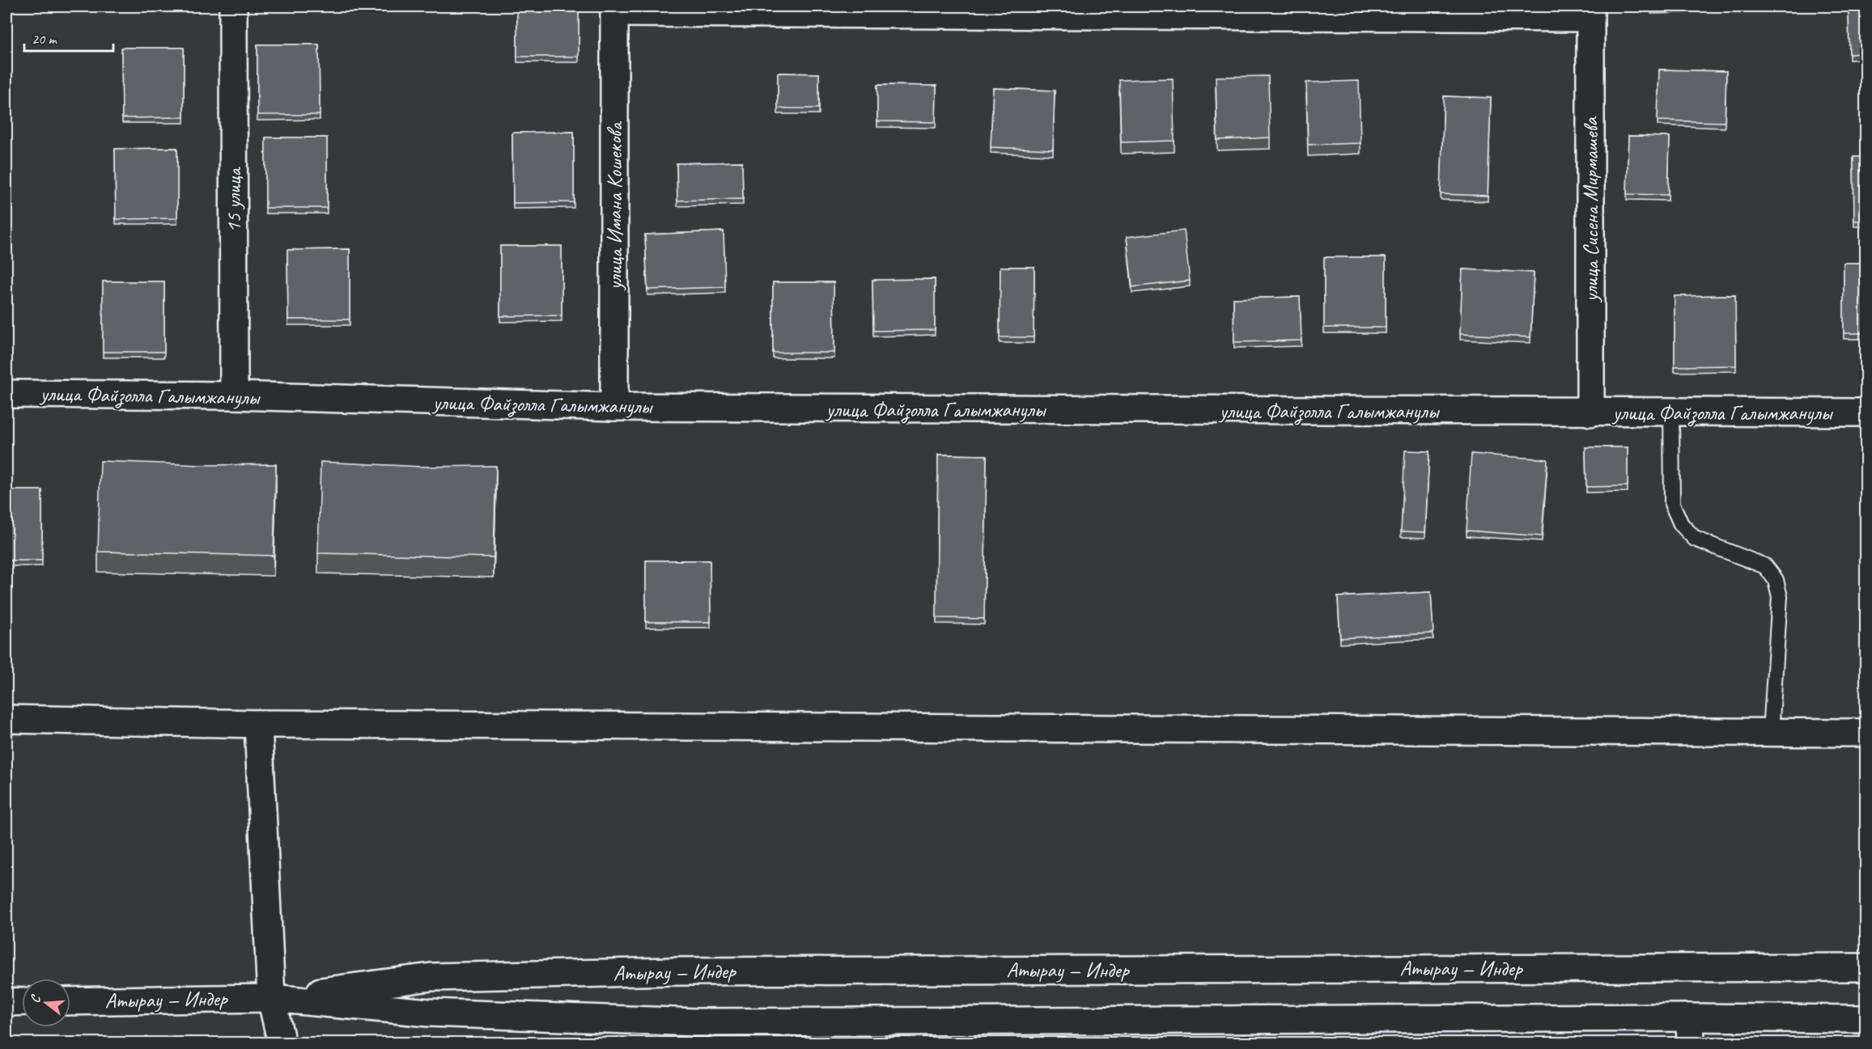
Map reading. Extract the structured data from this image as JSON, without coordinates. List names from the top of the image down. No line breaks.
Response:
{"streets":{"street":["15 улица","улица Имана Кошекова","улица Сисена Мирмашева","улица Файзолла Галымжанулы","Атырау — Индер"]},"crossings":[["15 улица","улица Файзолла Галымжанулы"],["улица Имана Кошекова","улица Файзолла Галымжанулы"],["улица Сисена Мирмашева","улица Файзолла Галымжанулы"]],"scale_bar":"20 m","north":"left"}
